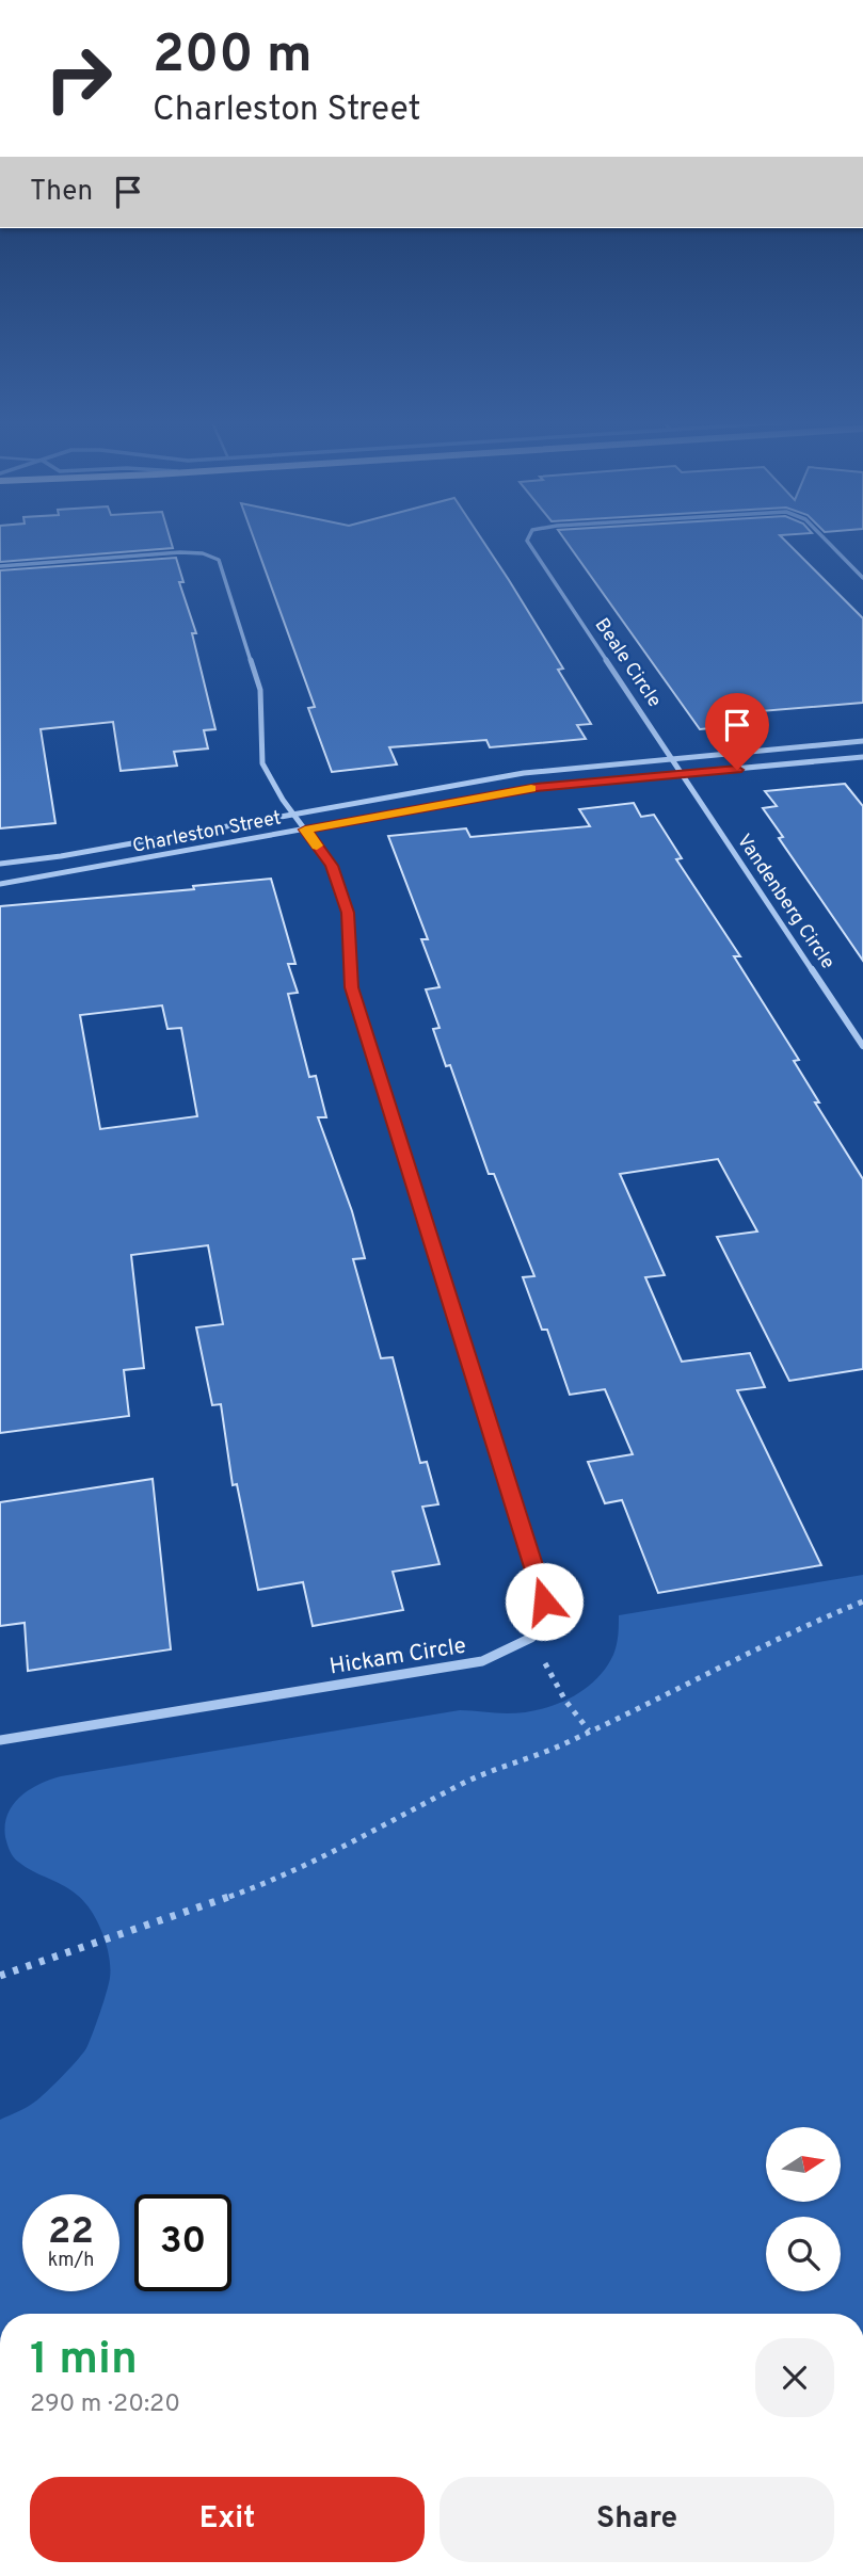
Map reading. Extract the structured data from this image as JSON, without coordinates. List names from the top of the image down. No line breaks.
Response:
{"streets":{"street":["Beale Circle","Charleston Street","Vandenberg Circle","Hickam Circle"]},"crossings":[["Beale Circle","Charleston Street"],["Beale Circle","Vandenberg Circle"],["Charleston Street","Vandenberg Circle"]],"north":"right","page":{"turn":["200 m","Charleston Street"],"then":"Then","speed":"22 km/h","limit":"30","heading":["1 min","290 m · 20:20"],"buttons":["Exit","Share"]}}
